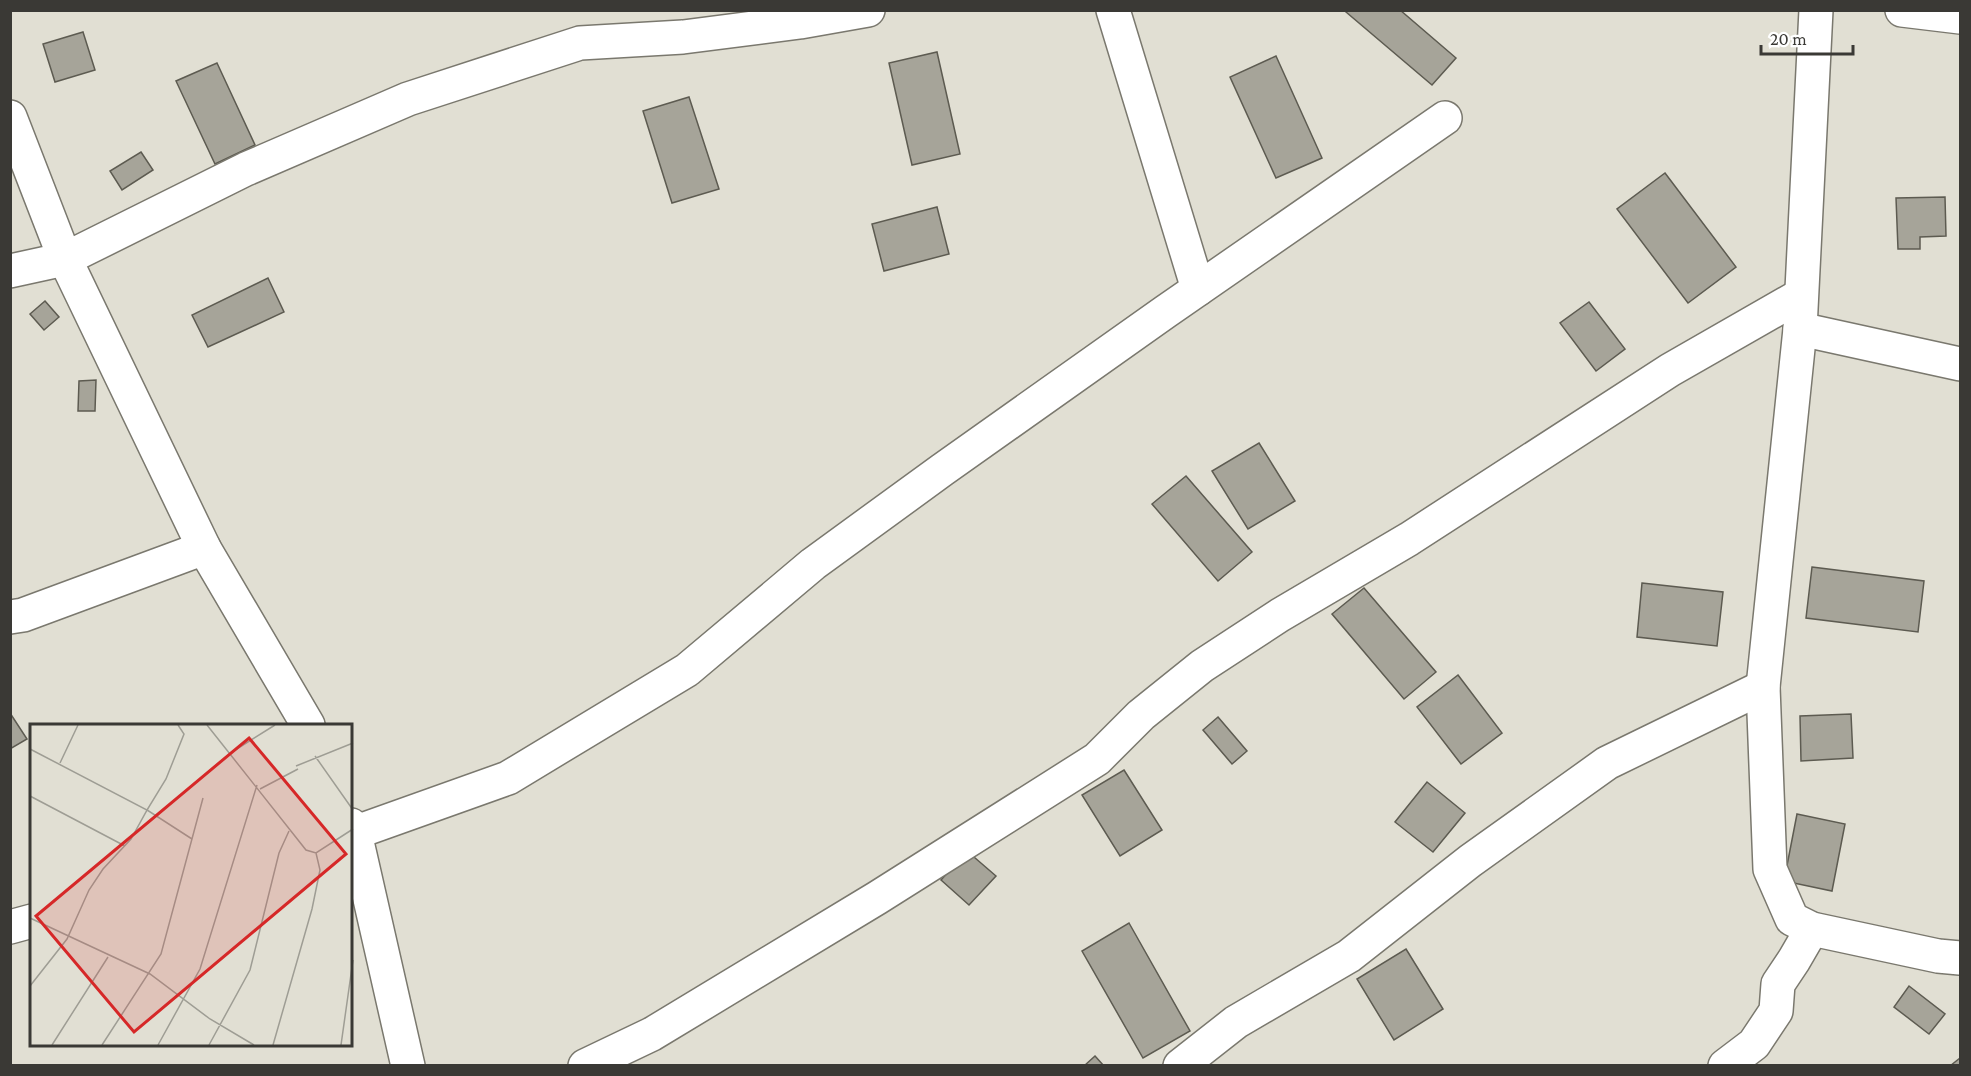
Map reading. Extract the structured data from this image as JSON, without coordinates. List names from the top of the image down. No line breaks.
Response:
{"scale_bar":"20 m"}
